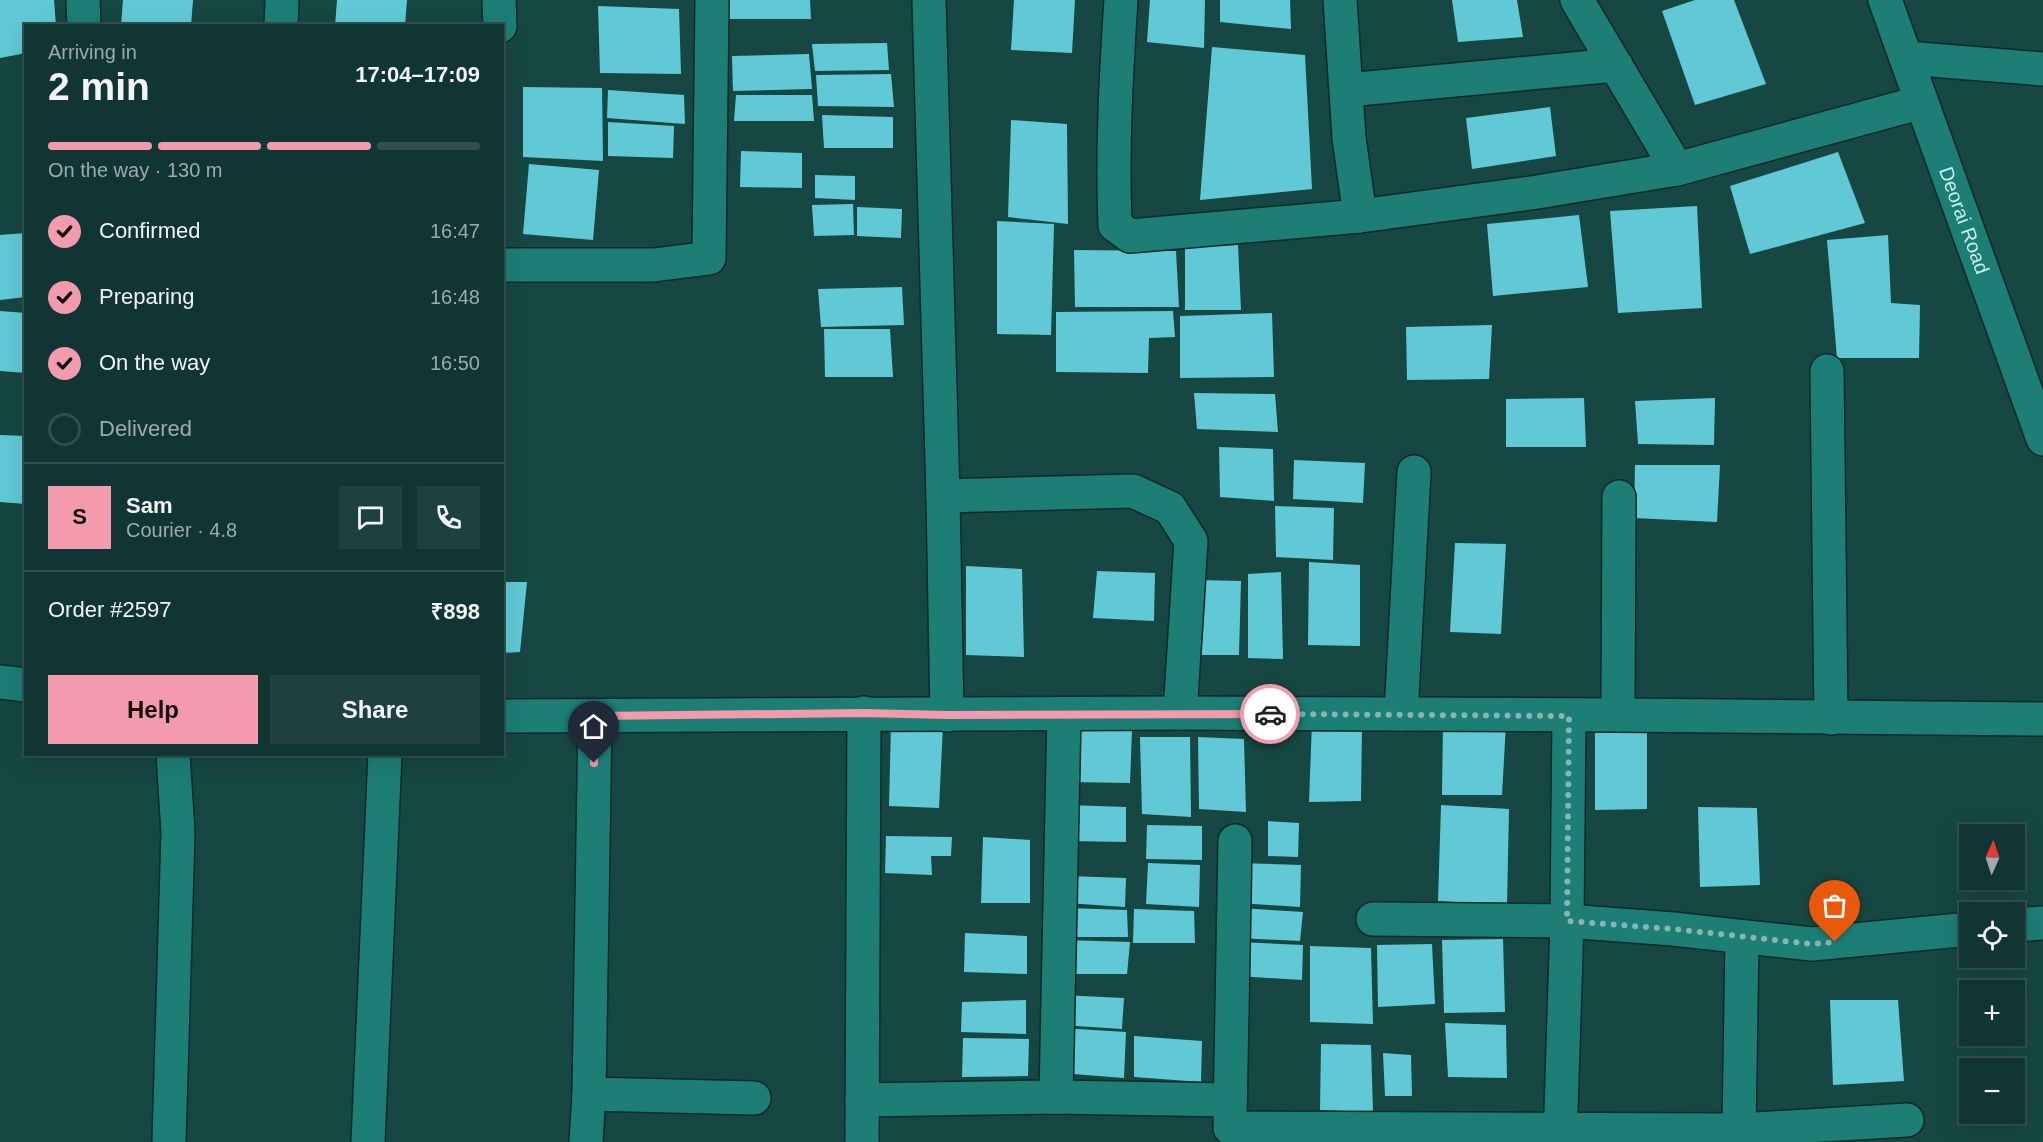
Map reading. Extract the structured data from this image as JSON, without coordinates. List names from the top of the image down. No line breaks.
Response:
{"streets":{"street":["Deorai Road"]},"north":"top","page":{"heading":["2 min","Arriving in","17:04–17:09"],"panel":["Sam","Courier · 4.8","Order #2597","₹898"],"bar":"On the way · 130 m","list":[["Confirmed","16:47"],["Preparing","16:48"],["On the way","16:50"],"Delivered"],"round":"S","buttons":["Help","Share"],"map_buttons":["+","−"]}}
